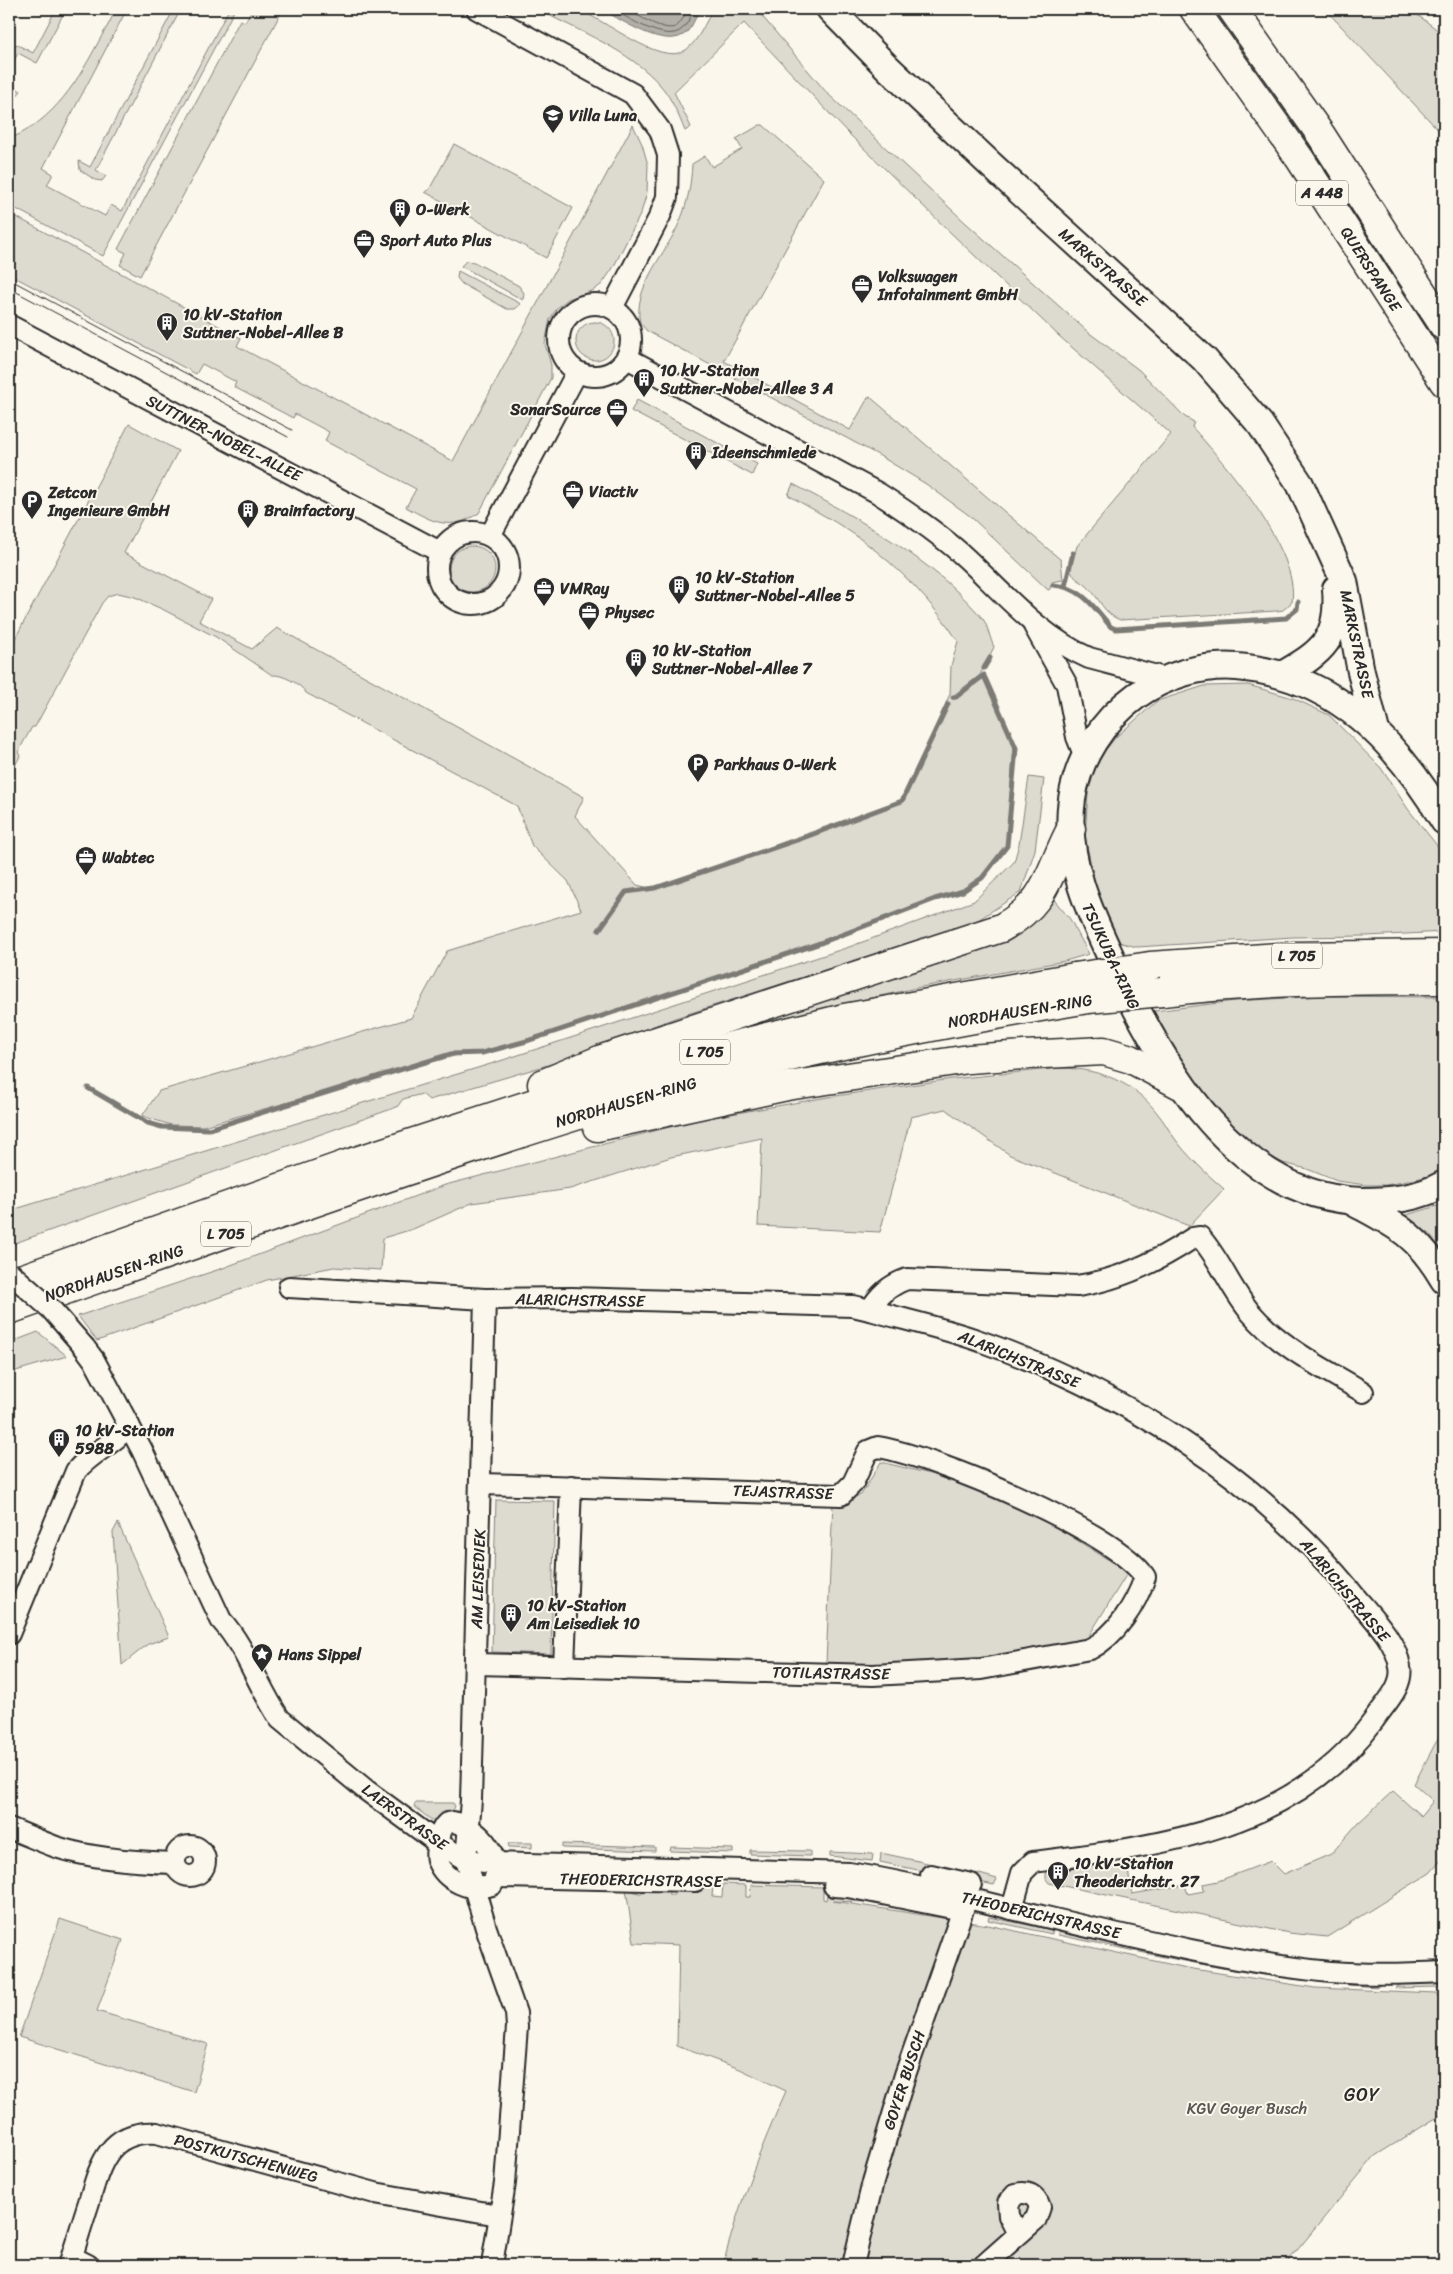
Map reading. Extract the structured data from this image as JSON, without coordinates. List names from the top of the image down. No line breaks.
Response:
{"streets":{"highway":["A 448","QUERSPANGE","L 705","NORDHAUSEN-RING"],"main road":["MARKSTRASSE","TSUKUBA-RING"],"street":["SUTTNER-NOBEL-ALLEE","ALARICHSTRASSE","TEJASTRASSE","AM LEISEDIEK","TOTILASTRASSE","LAERSTRASSE","THEODERICHSTRASSE","GOYER BUSCH","POSTKUTSCHENWEG"]},"crossings":[["MARKSTRASSE","TSUKUBA-RING"],["ALARICHSTRASSE","AM LEISEDIEK"],["ALARICHSTRASSE","THEODERICHSTRASSE"],["TEJASTRASSE","AM LEISEDIEK"],["TEJASTRASSE","TOTILASTRASSE"],["AM LEISEDIEK","TOTILASTRASSE"],["AM LEISEDIEK","LAERSTRASSE"],["AM LEISEDIEK","THEODERICHSTRASSE"],["LAERSTRASSE","THEODERICHSTRASSE"],["LAERSTRASSE","POSTKUTSCHENWEG"],["THEODERICHSTRASSE","GOYER BUSCH"]],"districts":["GOY"],"parks":["KGV Goyer Busch"],"places":{"school or university":["Villa Luna"],"building":["O-Werk","10 kV-Station Suttner-Nobel-Allee B","10 kV-Station Suttner-Nobel-Allee 3 A","Ideenschmiede","Brainfactory","10 kV-Station Suttner-Nobel-Allee 5","10 kV-Station Suttner-Nobel-Allee 7","10 kV-Station 5988","10 kV-Station Am Leisediek 10","10 kV-Station Theoderichstr. 27"],"office":["Sport Auto Plus","Volkswagen Infotainment GmbH","SonarSource","Viactiv","VMRay","Physec","Wabtec"],"parking":["Zetcon Ingenieure GmbH","Parkhaus O-Werk"],"place":["Hans Sippel"]}}
